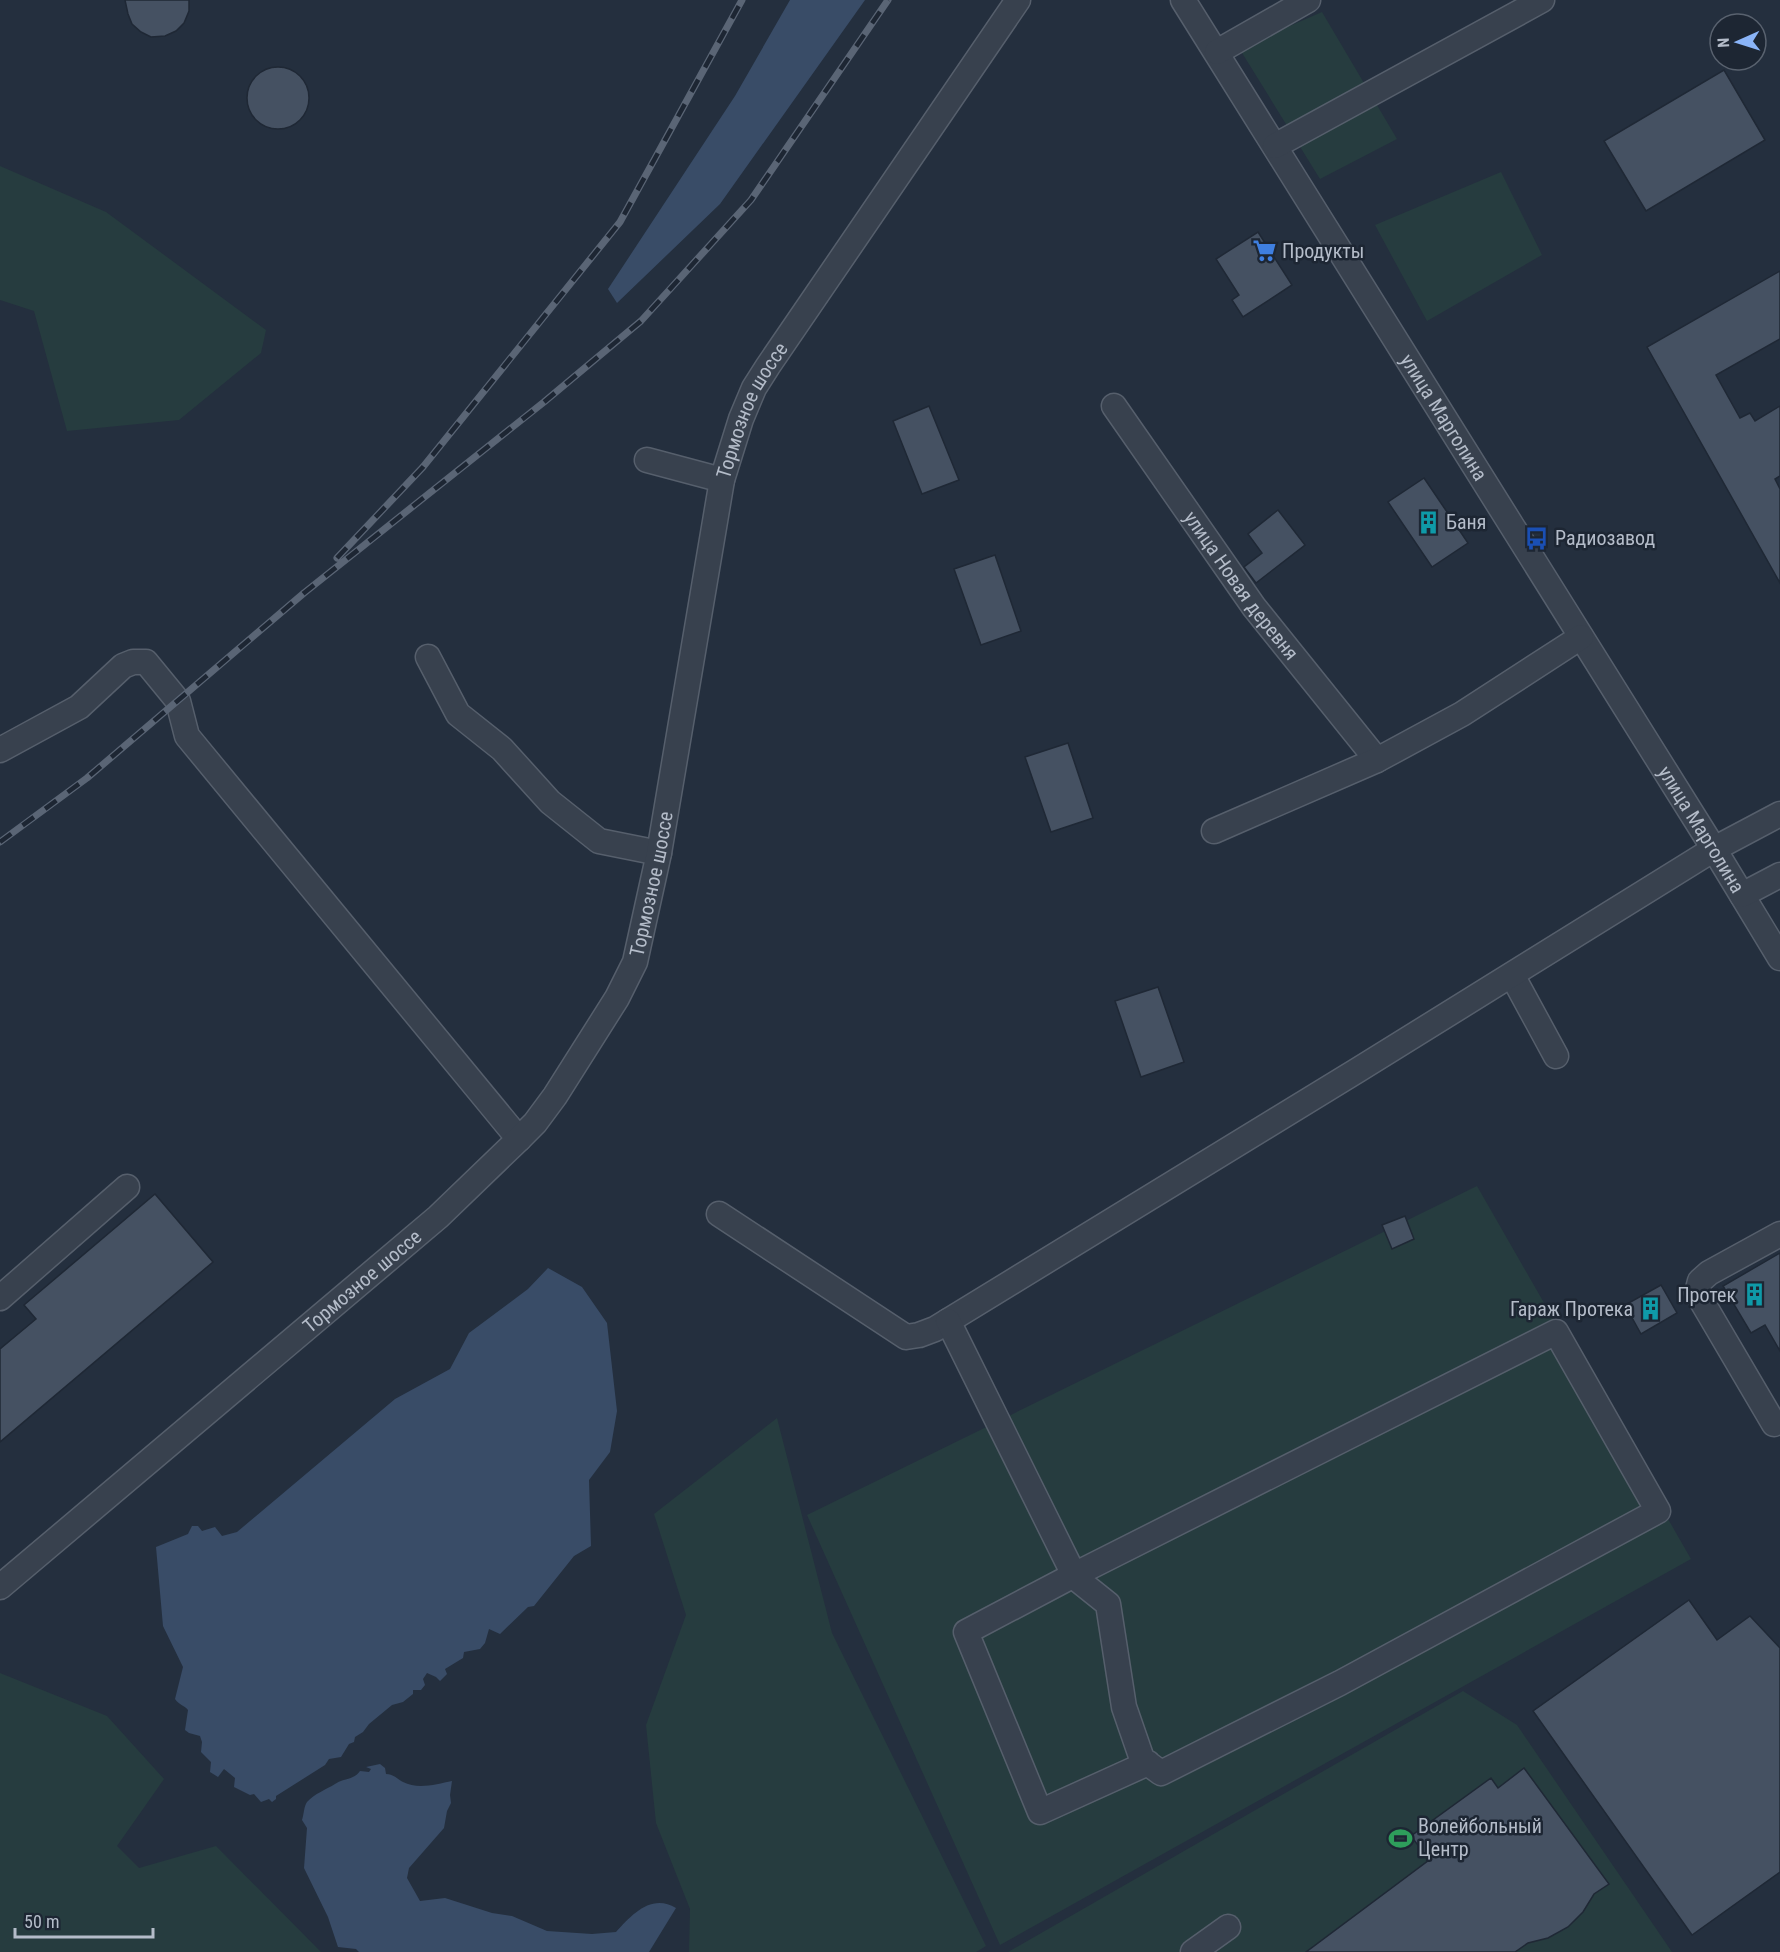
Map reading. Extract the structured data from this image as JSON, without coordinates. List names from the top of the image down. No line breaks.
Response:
{"streets":{"street":["Тормозное шоссе","улица Марголина","улица Новая деревня"]},"places":{"supermarket":["Продукты"],"building":["Баня","Протек","Гараж Протека"],"bus stop":["Радиозавод"],"sports":["Волейбольный Центр"]},"scale_bar":"50 m","north":"left"}
